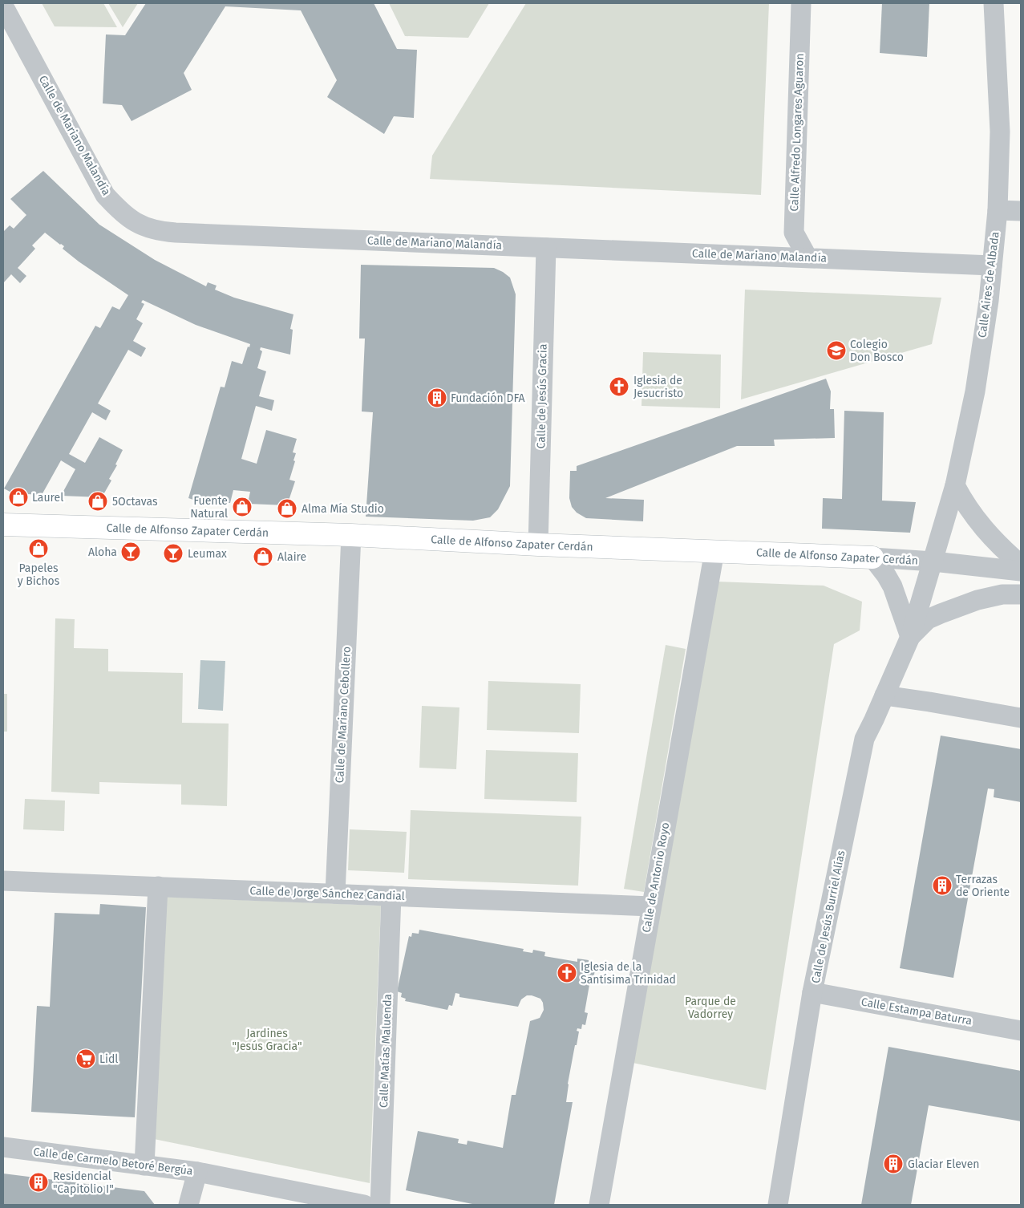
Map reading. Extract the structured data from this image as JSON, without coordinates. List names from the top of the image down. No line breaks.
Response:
{"streets":{"street":["Calle Alfredo Longares Aguaron","Calle de Mariano Malandía","Calle Aires de Albada","Calle de Jesús Gracia","Calle de Alfonso Zapater Cerdán","Calle de Mariano Cebollero","Calle de Antonio Royo","Calle de Jorge Sánchez Candial","Calle de Jesús Burriel Alías","Calle Estampa Baturra","Calle Matías Maluenda","Calle de Carmelo Betoré Bergúa"]},"crossings":[["Calle Alfredo Longares Aguaron","Calle de Mariano Malandía"],["Calle de Mariano Malandía","Calle Aires de Albada"],["Calle de Mariano Malandía","Calle de Jesús Gracia"],["Calle Aires de Albada","Calle de Alfonso Zapater Cerdán"],["Calle Aires de Albada","Calle de Jesús Burriel Alías"],["Calle de Jesús Gracia","Calle de Alfonso Zapater Cerdán"],["Calle de Alfonso Zapater Cerdán","Calle de Mariano Cebollero"],["Calle de Alfonso Zapater Cerdán","Calle de Antonio Royo"],["Calle de Mariano Cebollero","Calle de Jorge Sánchez Candial"],["Calle de Antonio Royo","Calle de Jorge Sánchez Candial"],["Calle de Jorge Sánchez Candial","Calle Matías Maluenda"],["Calle de Jesús Burriel Alías","Calle Estampa Baturra"]],"parks":["Parque de Vadorrey","Jardines \"Jesús Gracia\""],"places":{"school or university":["Colegio Don Bosco"],"church":["Iglesia de Jesucristo","Iglesia de la Santísima Trinidad"],"building":["Fundación DFA","Terrazas de Oriente","Glaciar Eleven","Residencial \"Capitolio I\""],"shop":["Laurel","5Octavas","Fuente Natural","Alma Mía Studio","Papeles y Bichos","Alaire"],"bar":["Aloha","Leumax"],"supermarket":["Lidl"]}}
